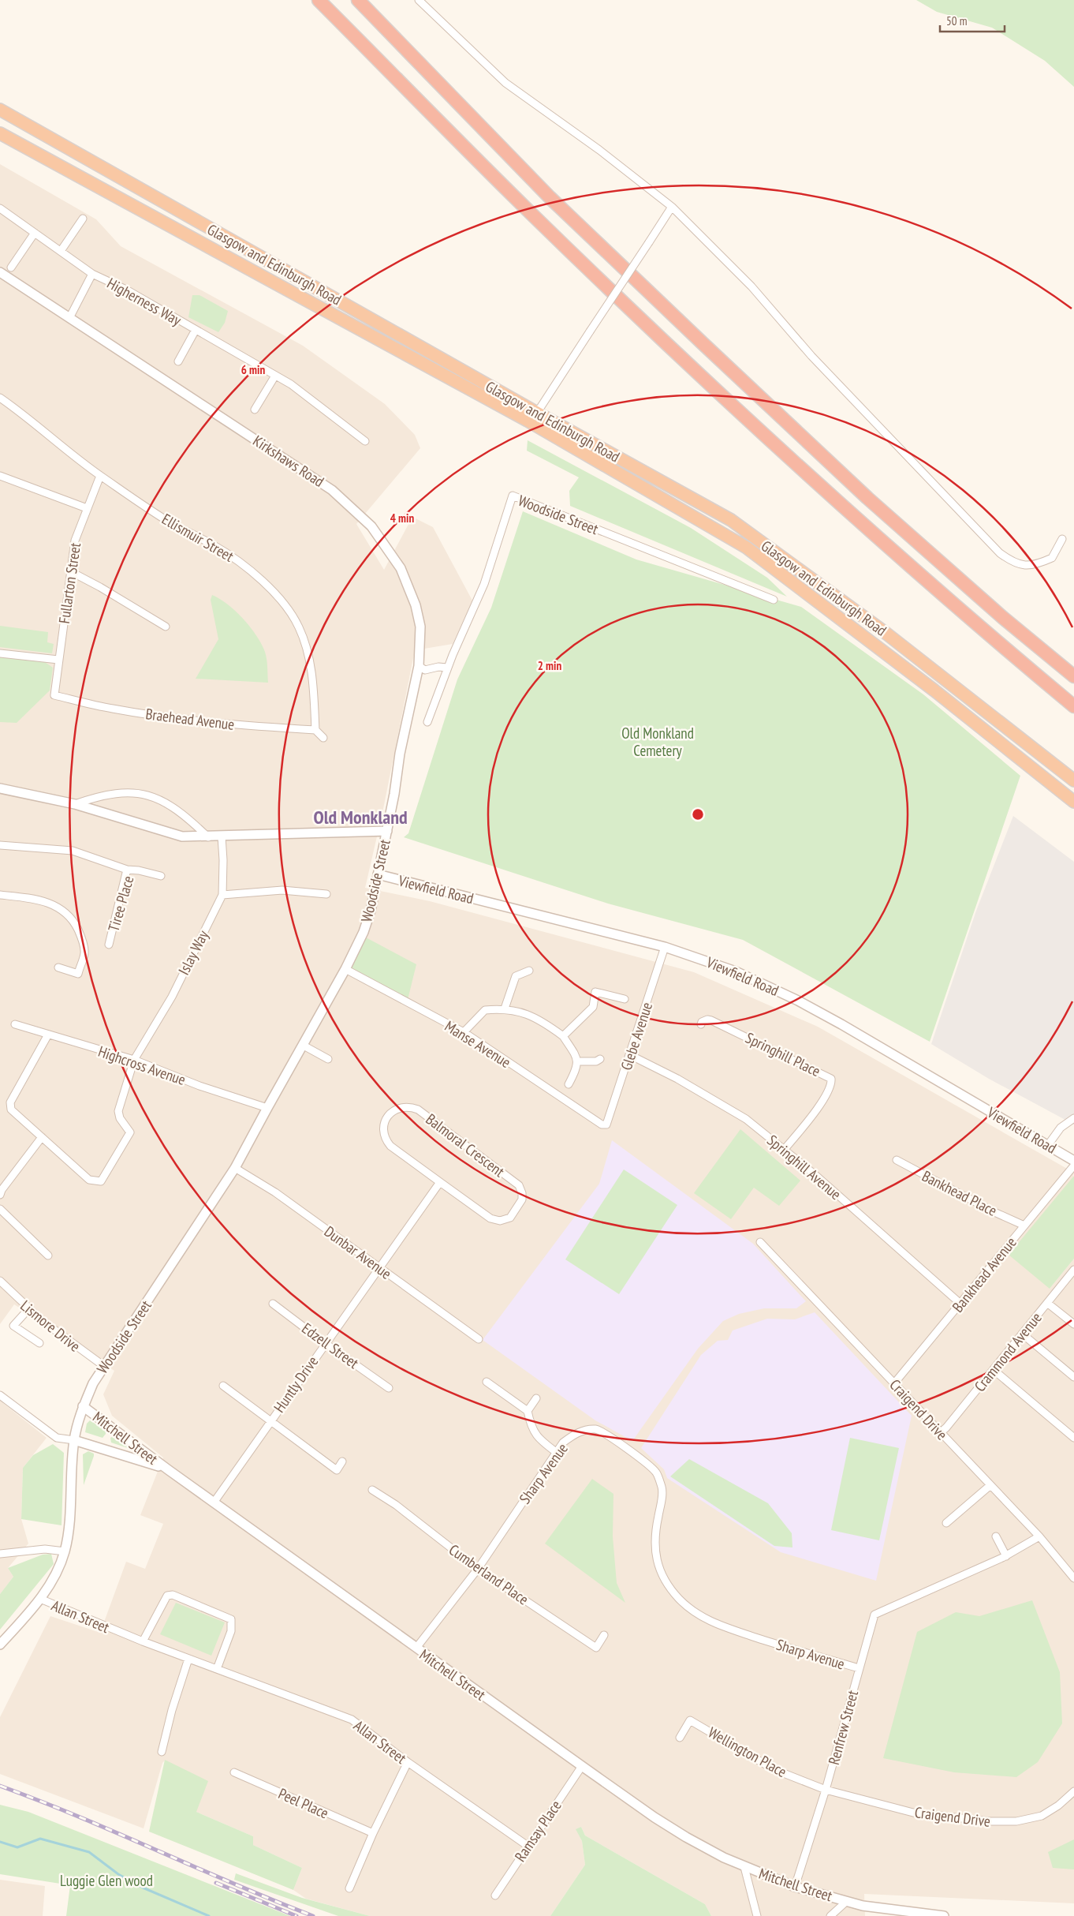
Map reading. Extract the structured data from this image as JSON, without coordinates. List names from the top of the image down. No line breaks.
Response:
{"streets":{"highway":["Glasgow and Edinburgh Road"],"street":["Higherness Way","Kirkshaws Road","Woodside Street","Ellismuir Street","Fullarton Street","Braehead Avenue","Viewfield Road","Tiree Place","Islay Way","Glebe Avenue","Manse Avenue","Springhill Place","Highcross Avenue","Balmoral Crescent","Springhill Avenue","Bankhead Place","Dunbar Avenue","Bankhead Avenue","Lismore Drive","Edzell Street","Crammond Avenue","Huntly Drive","Craigend Drive","Mitchell Street","Sharp Avenue","Cumberland Place","Allan Street","Renfrew Street","Wellington Place","Peel Place","Ramsay Place"]},"crossings":[["Kirkshaws Road","Woodside Street"],["Woodside Street","Viewfield Road"],["Woodside Street","Manse Avenue"],["Woodside Street","Highcross Avenue"],["Woodside Street","Dunbar Avenue"],["Woodside Street","Lismore Drive"],["Woodside Street","Mitchell Street"],["Woodside Street","Allan Street"],["Ellismuir Street","Fullarton Street"],["Ellismuir Street","Braehead Avenue"],["Fullarton Street","Braehead Avenue"],["Viewfield Road","Glebe Avenue"],["Islay Way","Highcross Avenue"],["Glebe Avenue","Manse Avenue"],["Glebe Avenue","Springhill Avenue"],["Springhill Place","Springhill Avenue"],["Springhill Avenue","Bankhead Avenue"],["Bankhead Place","Bankhead Avenue"],["Dunbar Avenue","Huntly Drive"],["Bankhead Avenue","Craigend Drive"],["Edzell Street","Huntly Drive"],["Crammond Avenue","Craigend Drive"],["Huntly Drive","Mitchell Street"],["Craigend Drive","Renfrew Street"],["Craigend Drive","Wellington Place"],["Mitchell Street","Sharp Avenue"],["Mitchell Street","Renfrew Street"],["Mitchell Street","Ramsay Place"],["Sharp Avenue","Cumberland Place"],["Sharp Avenue","Renfrew Street"],["Allan Street","Ramsay Place"],["Renfrew Street","Wellington Place"]],"districts":["Old Monkland"],"parks":["Old Monkland Cemetery","Luggie Glen wood"],"scale_bar":"50 m","rings":["6 min","4 min","2 min"]}
